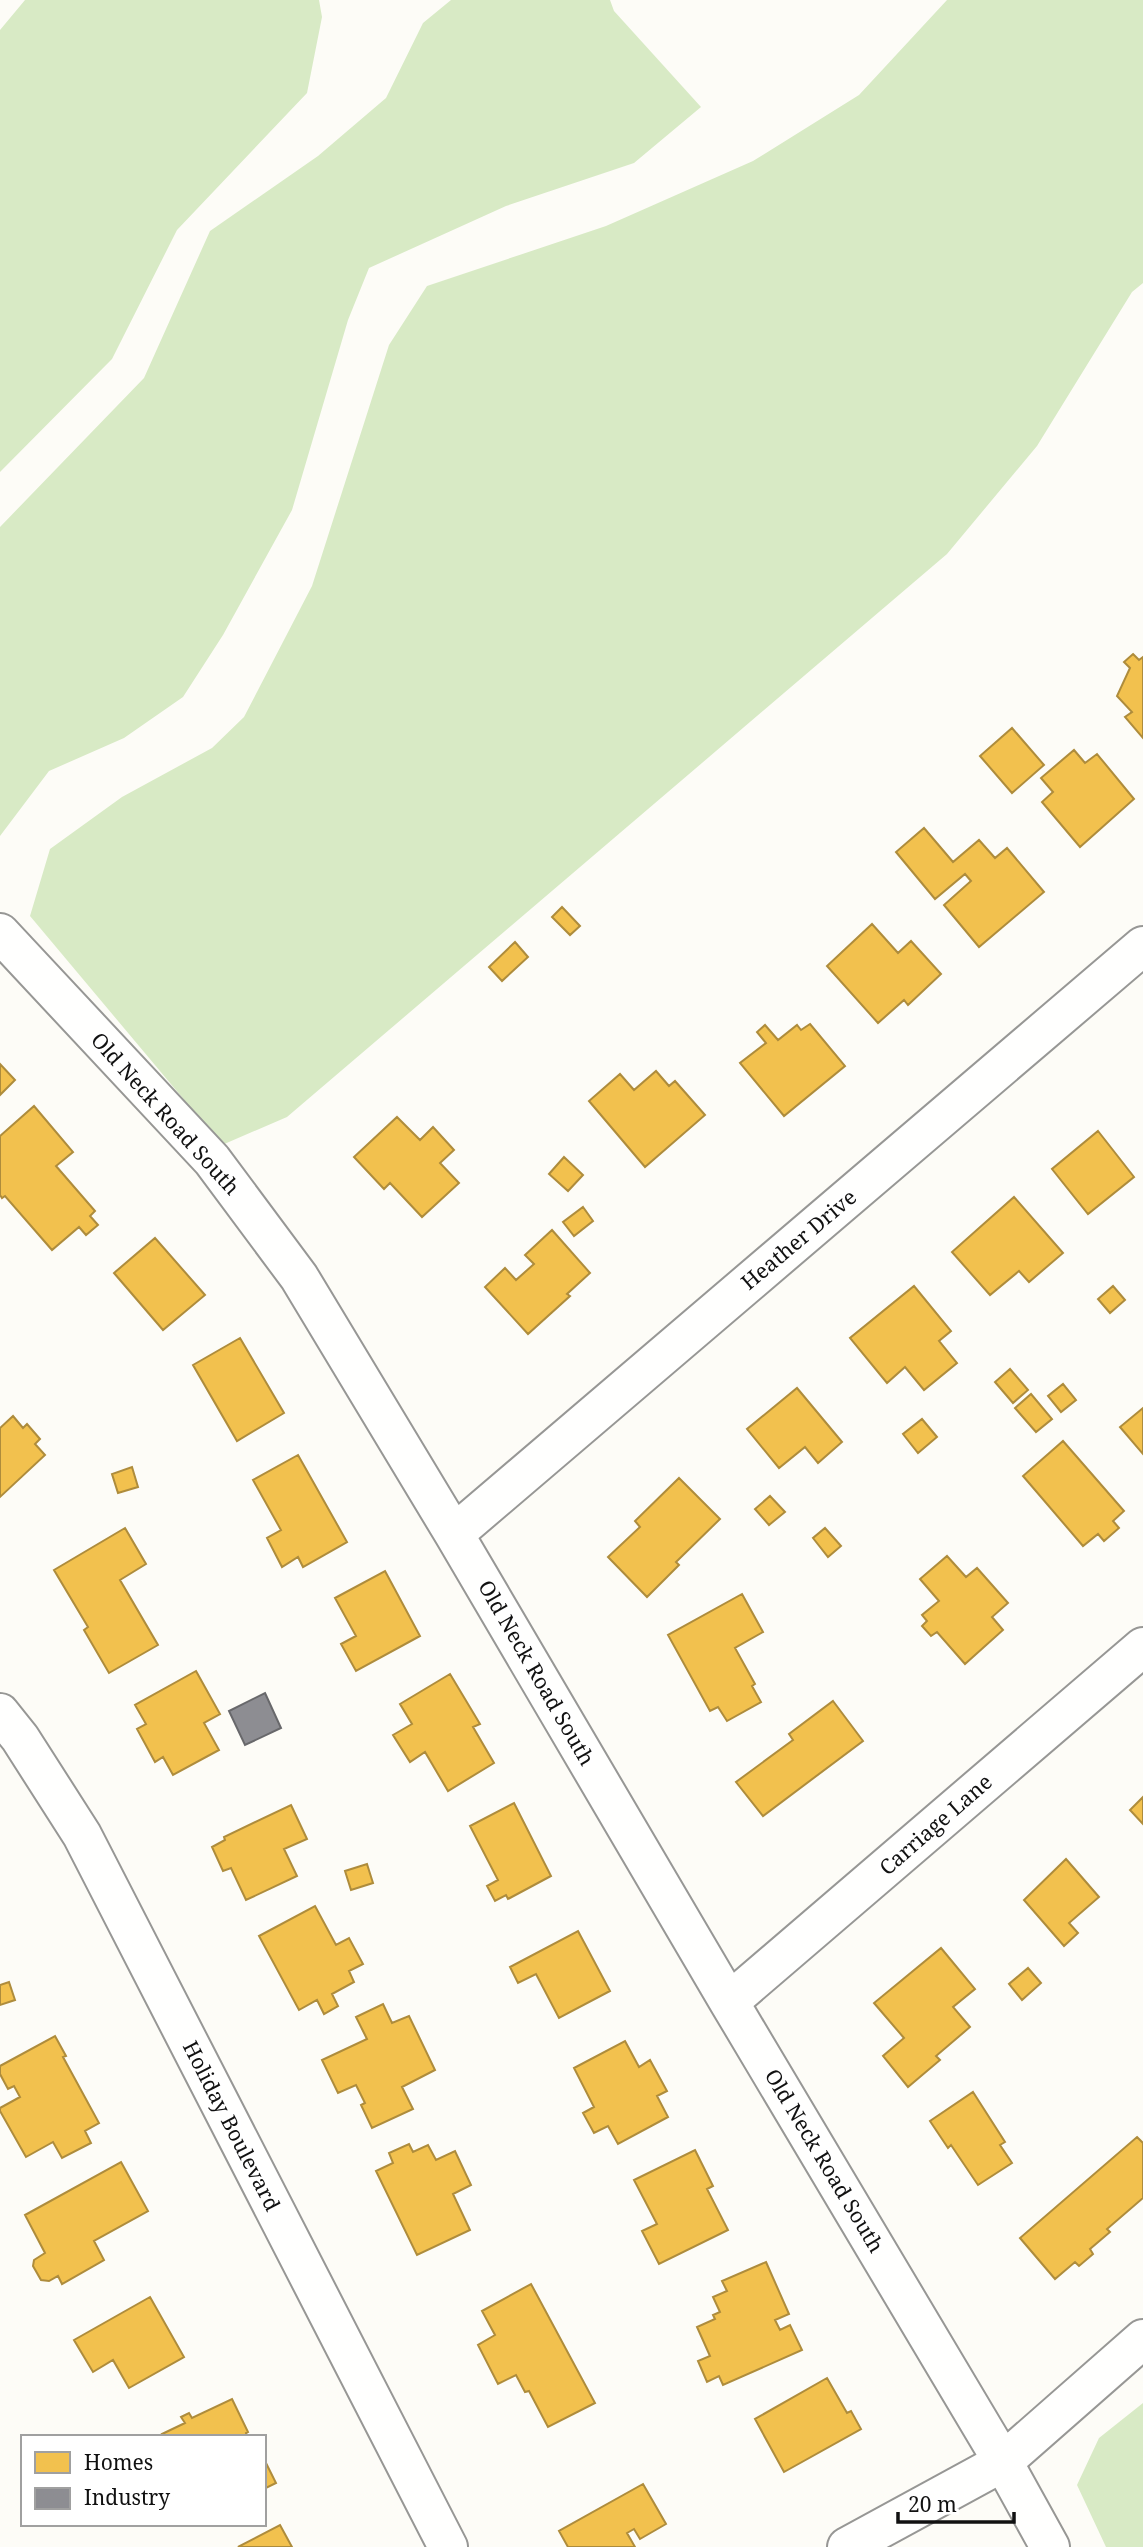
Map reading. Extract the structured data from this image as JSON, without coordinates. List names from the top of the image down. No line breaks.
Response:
{"streets":{"street":["Old Neck Road South","Heather Drive","Carriage Lane","Holiday Boulevard"]},"crossings":[["Old Neck Road South","Heather Drive"],["Old Neck Road South","Carriage Lane"]],"legend":["Homes","Industry"],"scale_bar":"20 m"}
